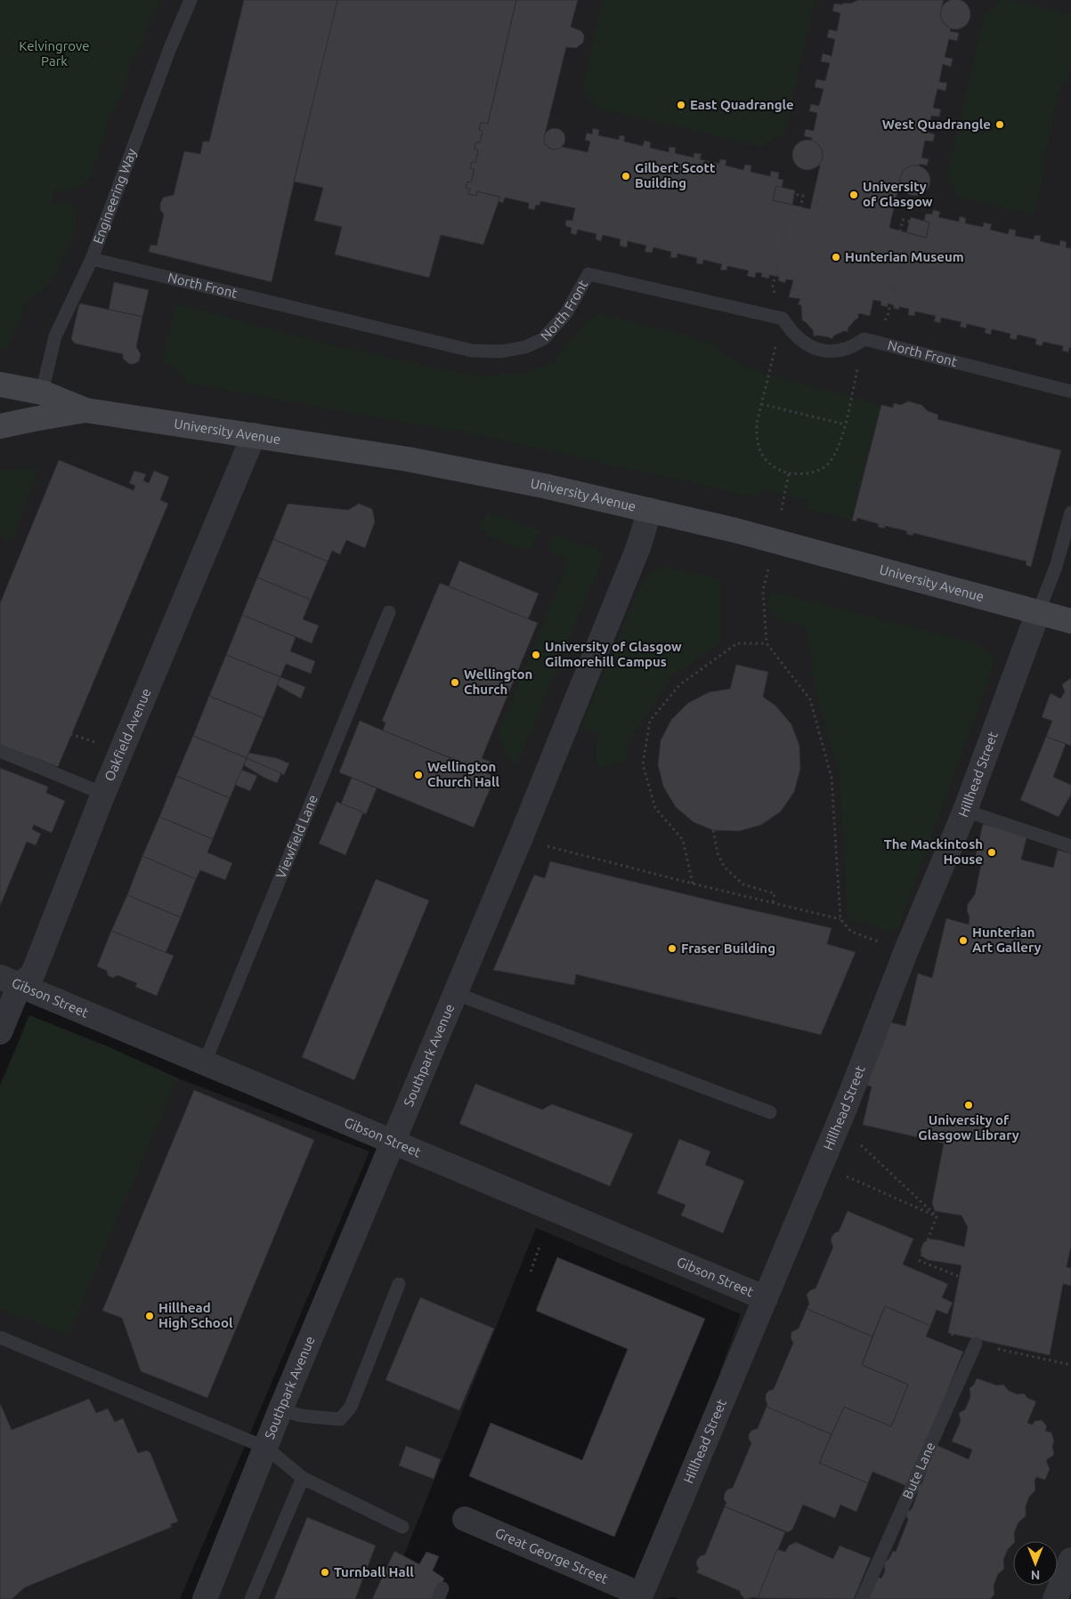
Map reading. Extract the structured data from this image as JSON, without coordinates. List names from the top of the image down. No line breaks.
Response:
{"streets":{"street":["University Avenue","Oakfield Avenue","Hillhead Street","Gibson Street","Southpark Avenue","Great George Street"],"lane":["Engineering Way","North Front","Viewfield Lane","Bute Lane"]},"crossings":[["Engineering Way","North Front"],["Engineering Way","University Avenue"],["University Avenue","Oakfield Avenue"],["University Avenue","Hillhead Street"],["University Avenue","Southpark Avenue"],["Oakfield Avenue","Gibson Street"],["Hillhead Street","Gibson Street"],["Hillhead Street","Great George Street"],["Viewfield Lane","Gibson Street"],["Gibson Street","Southpark Avenue"]],"parks":["Kelvingrove Park"],"places":["East Quadrangle","West Quadrangle","Gilbert Scott Building","University of Glasgow","Hunterian Museum","University of Glasgow Gilmorehill Campus","Wellington Church","Wellington Church Hall","The Mackintosh House","Hunterian Art Gallery","Fraser Building","University of Glasgow Library","Hillhead High School","Turnball Hall"],"north":"bottom"}
